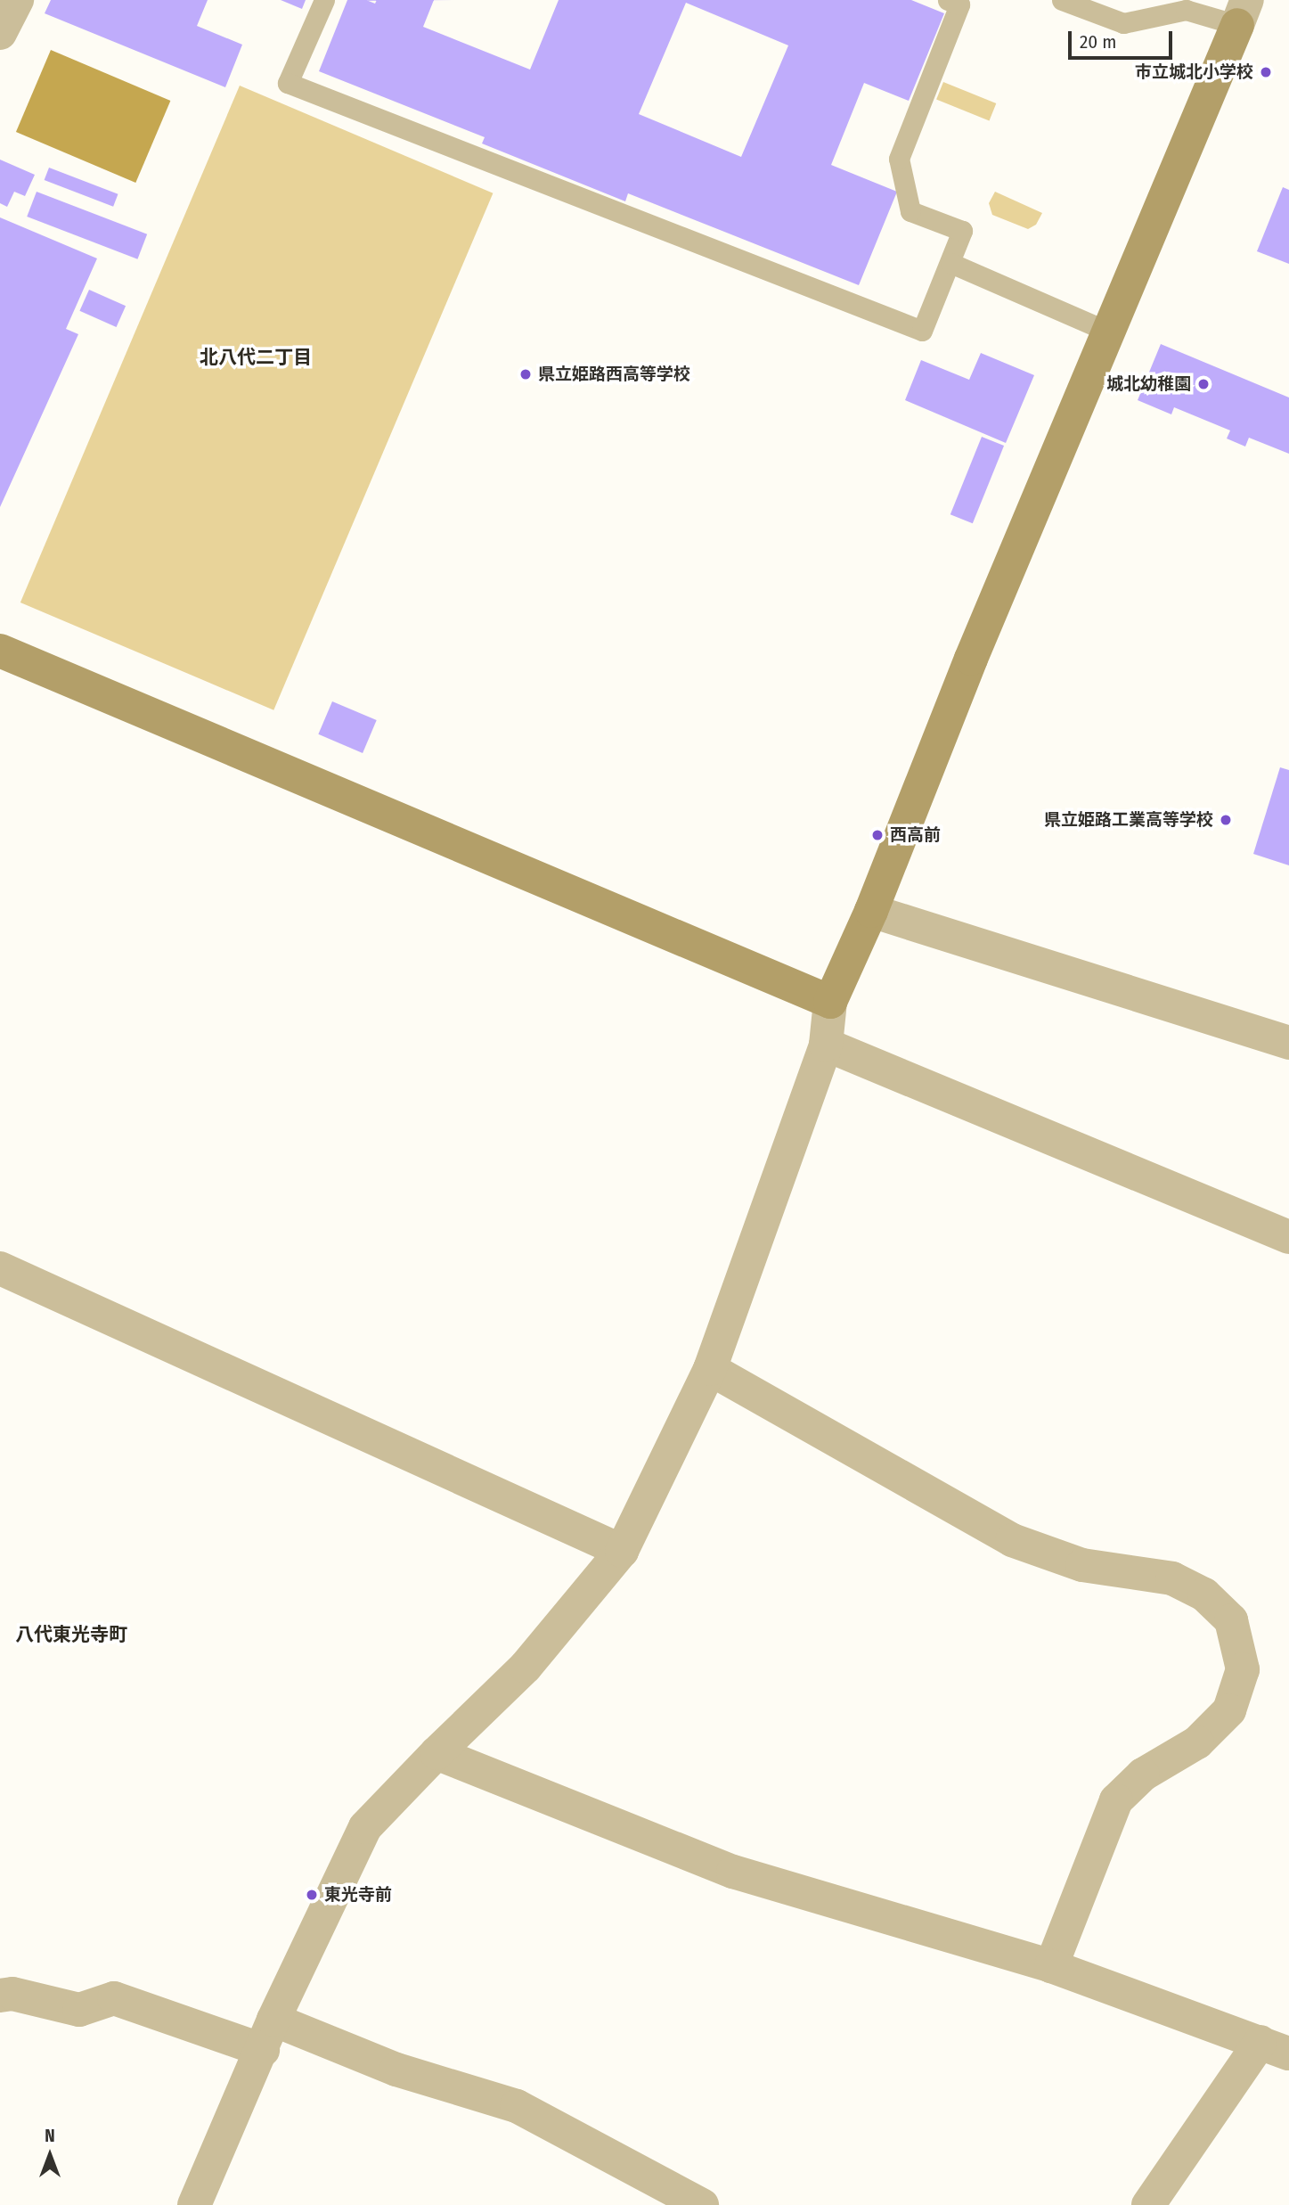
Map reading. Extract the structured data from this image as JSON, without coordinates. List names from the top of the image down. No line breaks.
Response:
{"districts":["北八代二丁目","八代東光寺町"],"places":["市立城北小学校","県立姫路西高等学校","城北幼稚園","県立姫路工業高等学校","西高前","東光寺前"],"scale_bar":"20 m","north":"top"}
